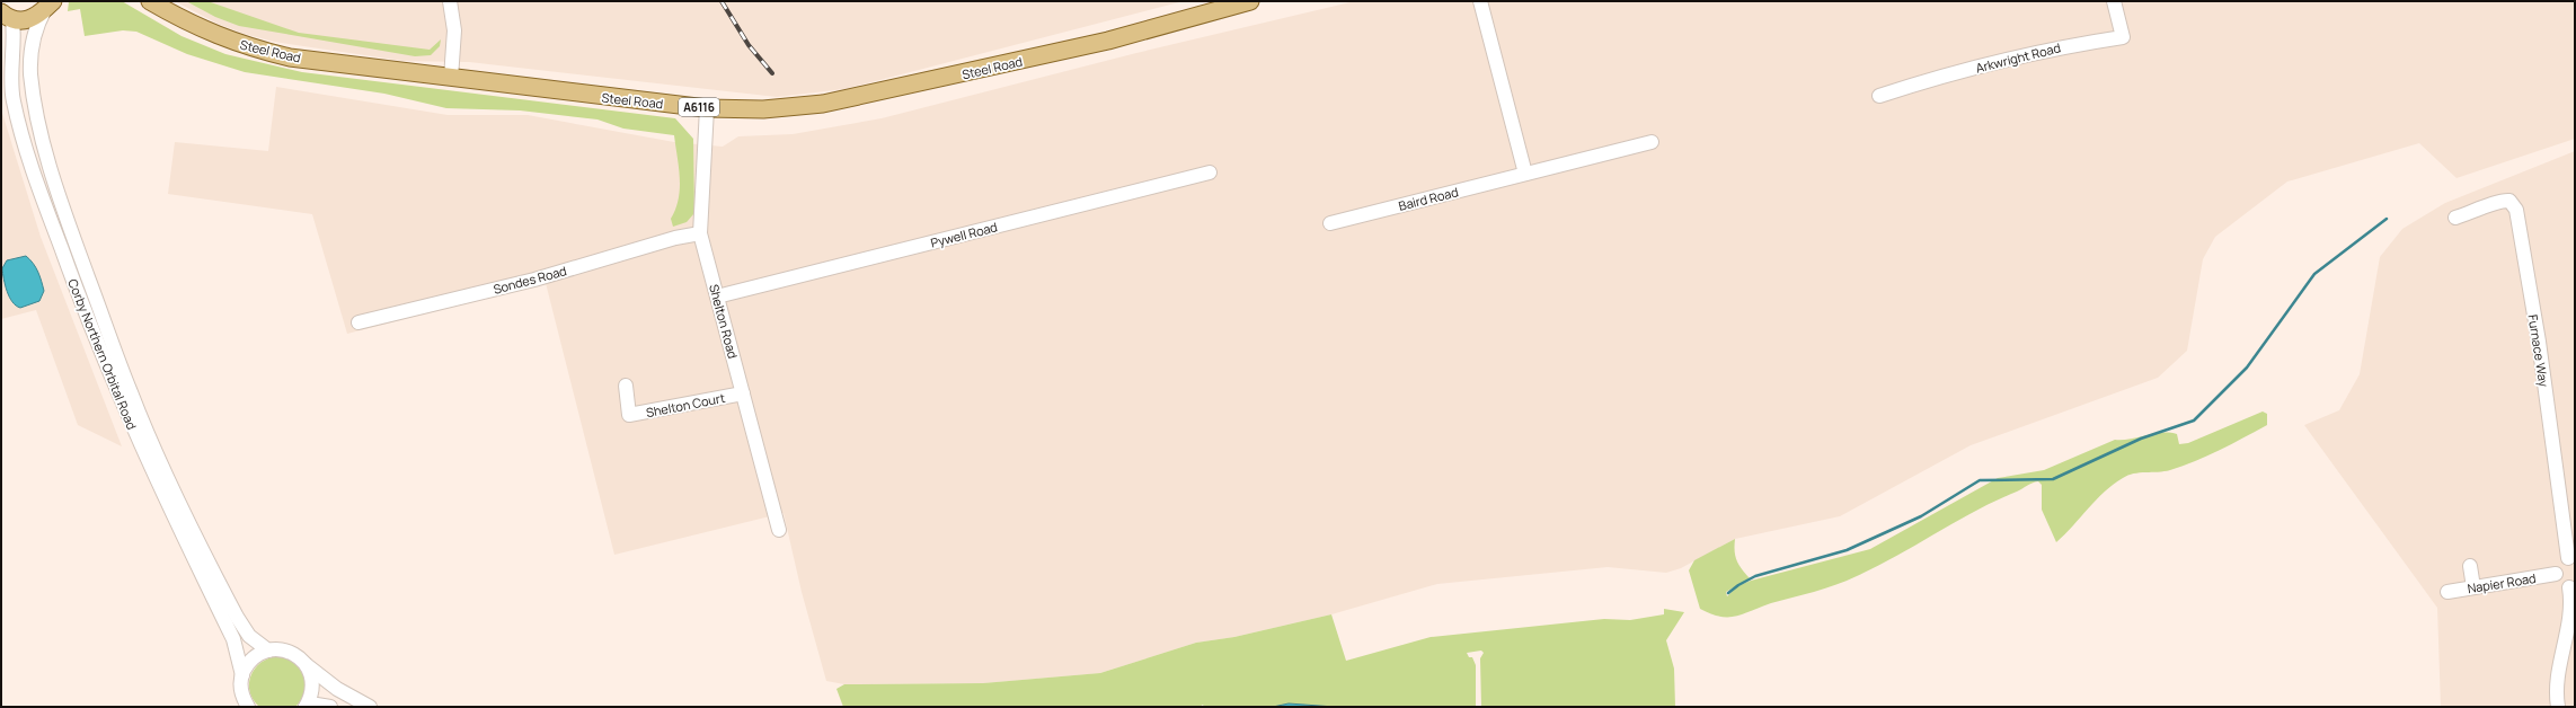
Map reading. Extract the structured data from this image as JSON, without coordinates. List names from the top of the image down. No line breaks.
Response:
{"streets":{"main road":["Steel Road","A6116"],"street":["Arkwright Road","Baird Road","Pywell Road","Sondes Road","Shelton Road","Furnace Way","Corby Northern Orbital Road","Shelton Court","Napier Road"]},"crossings":[["Steel Road","Shelton Road"],["Pywell Road","Shelton Road"],["Sondes Road","Shelton Road"],["Shelton Road","Shelton Court"]]}
